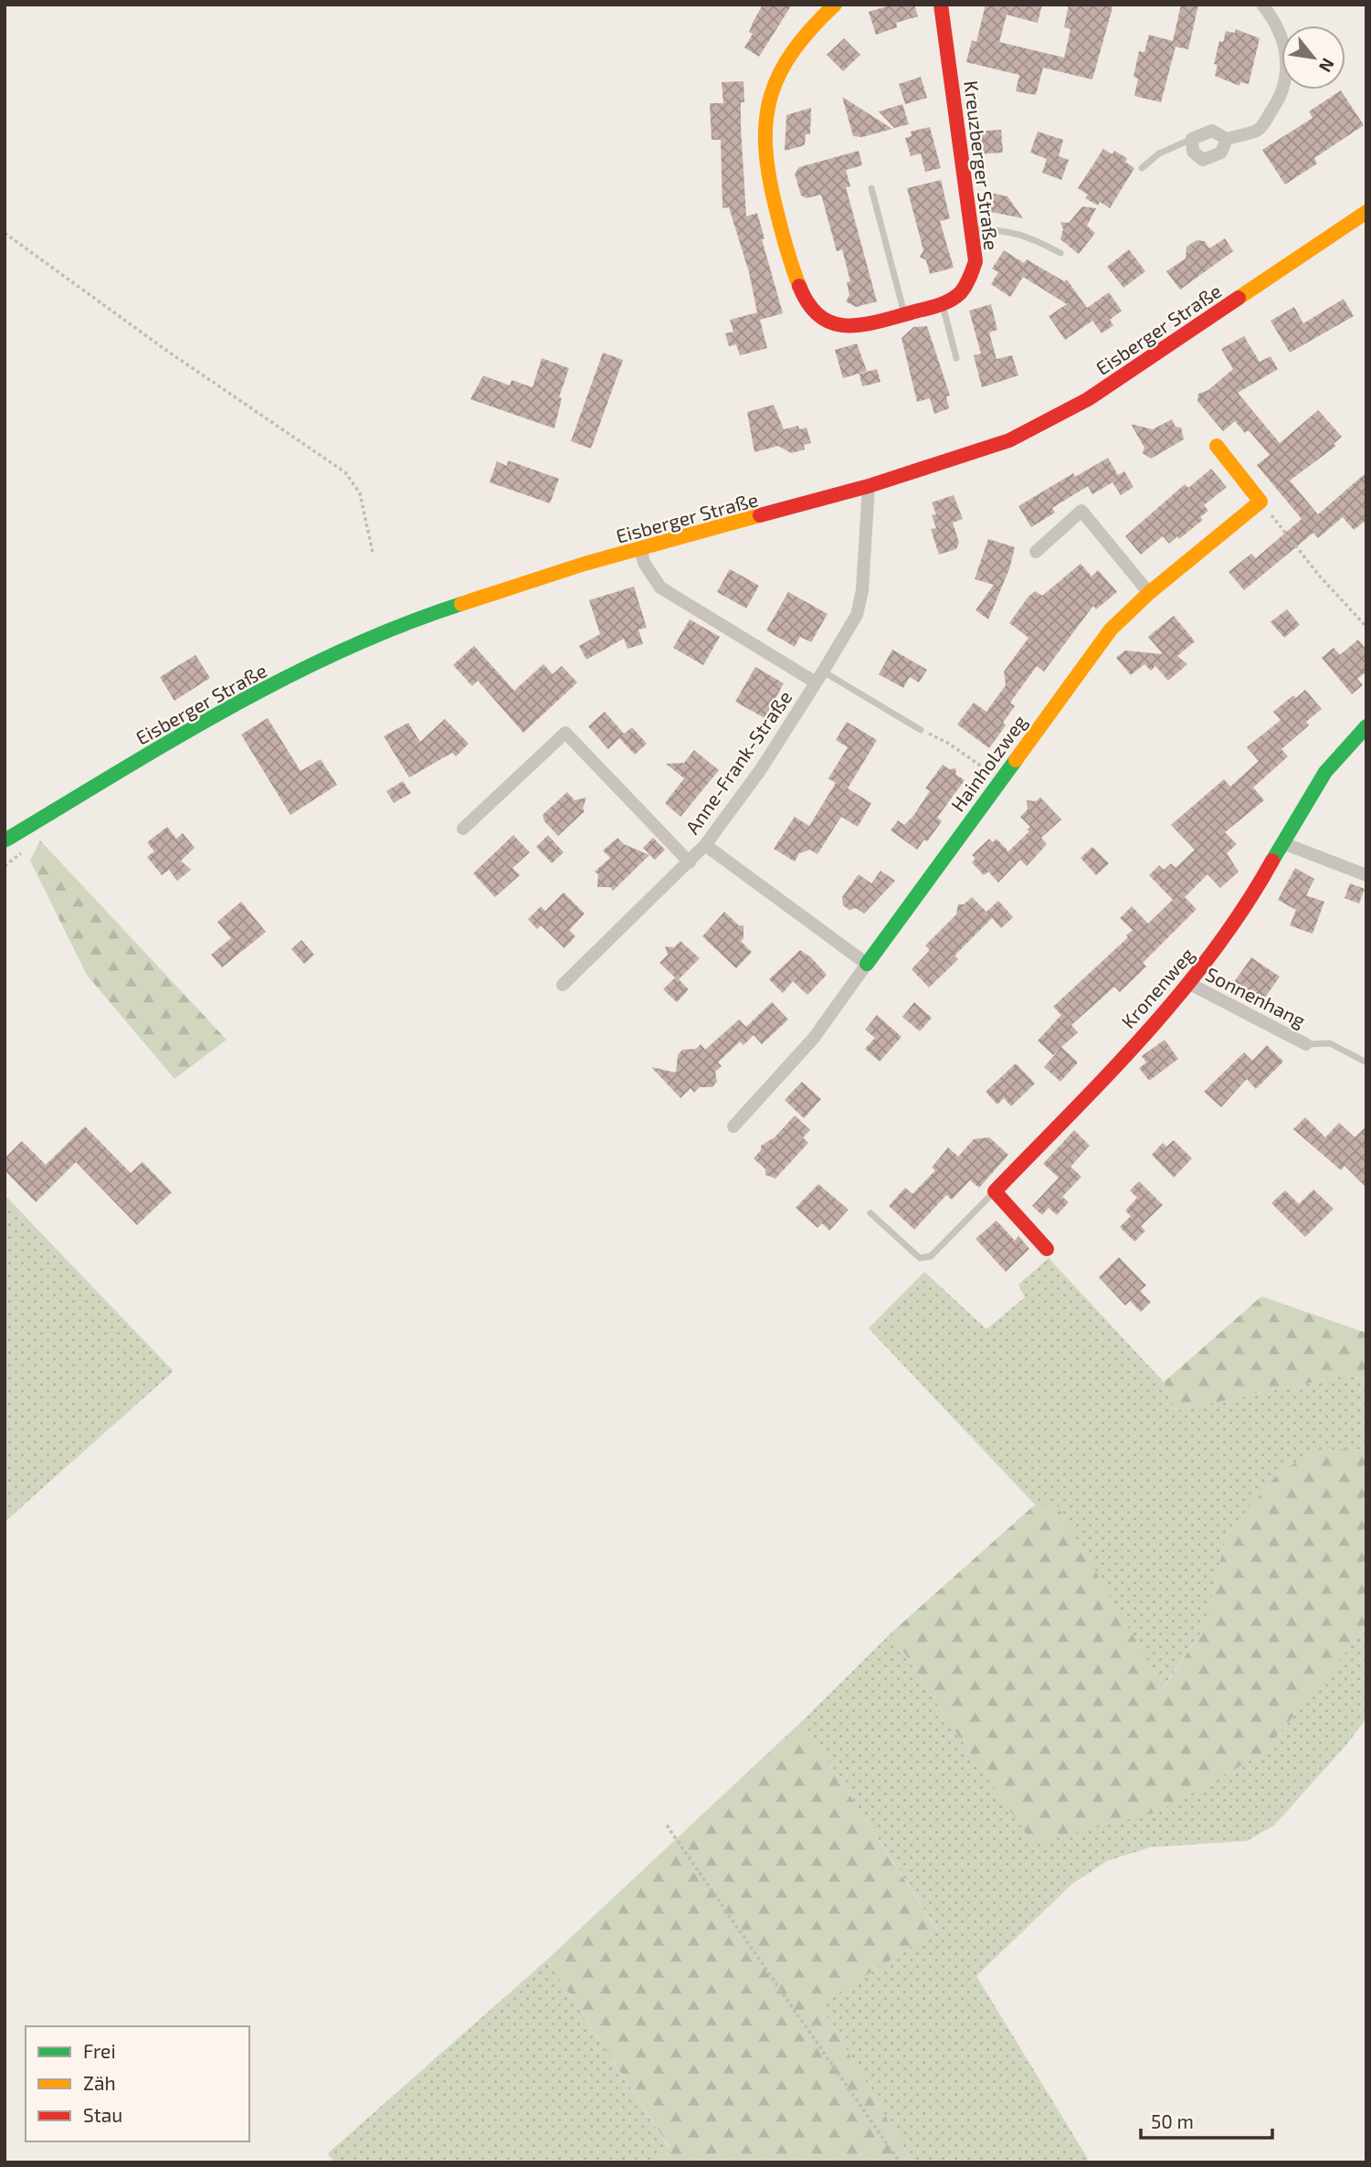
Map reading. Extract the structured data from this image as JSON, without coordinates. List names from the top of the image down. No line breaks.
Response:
{"streets":{"street":["Kreuzberger Straße","Eisberger Straße","Anne-Frank-Straße","Hainholzweg","Kronenweg","Sonnenhang"]},"crossings":[["Eisberger Straße","Anne-Frank-Straße"],["Kronenweg","Sonnenhang"]],"legend":["Frei","Zäh","Stau"],"scale_bar":"50 m","north":"bottom right"}
